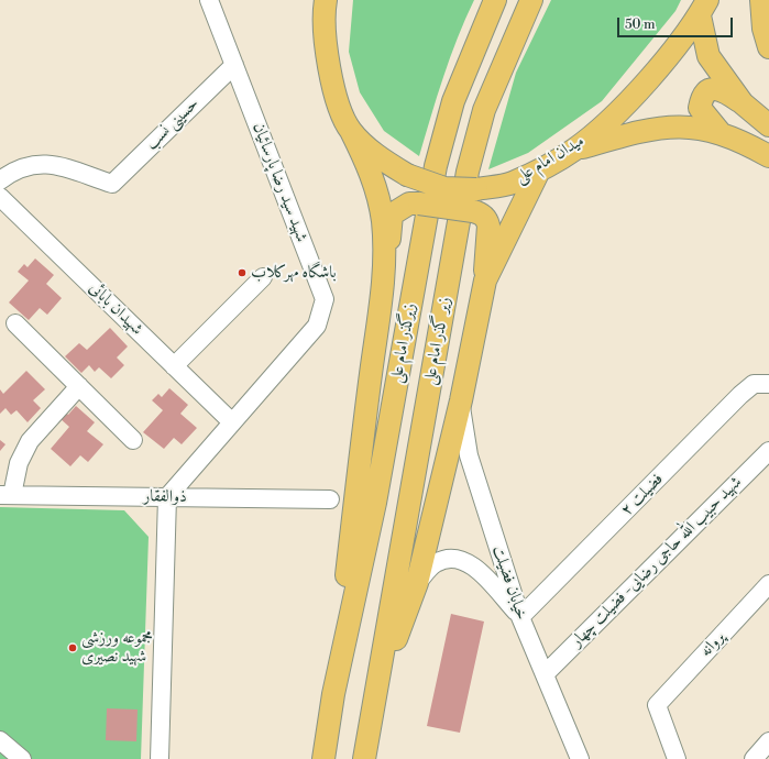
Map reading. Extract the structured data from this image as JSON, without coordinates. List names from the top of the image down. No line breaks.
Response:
{"streets":{"main road":["میدان امام علی","زیر گذر امام علی","زیرگذر امام علی"],"street":["حسینی نسب","شهید سید رضا پارسائیان","شهیدان بابائی","فضیلت ۲","ذوالفقار","شهید حبیب الله حاجی رضایی- فضیلت چهار","خیابان فضیلت","پروانه"]},"crossings":[["حسینی نسب","شهید سید رضا پارسائیان"],["شهید سید رضا پارسائیان","شهیدان بابائی"],["شهید سید رضا پارسائیان","ذوالفقار"],["فضیلت ۲","خیابان فضیلت"],["شهید حبیب الله حاجی رضایی- فضیلت چهار","خیابان فضیلت"]],"places":["باشگاه مهرکلاب","مجموعه ورزشی شهید نصیری"],"scale_bar":"50 m"}
